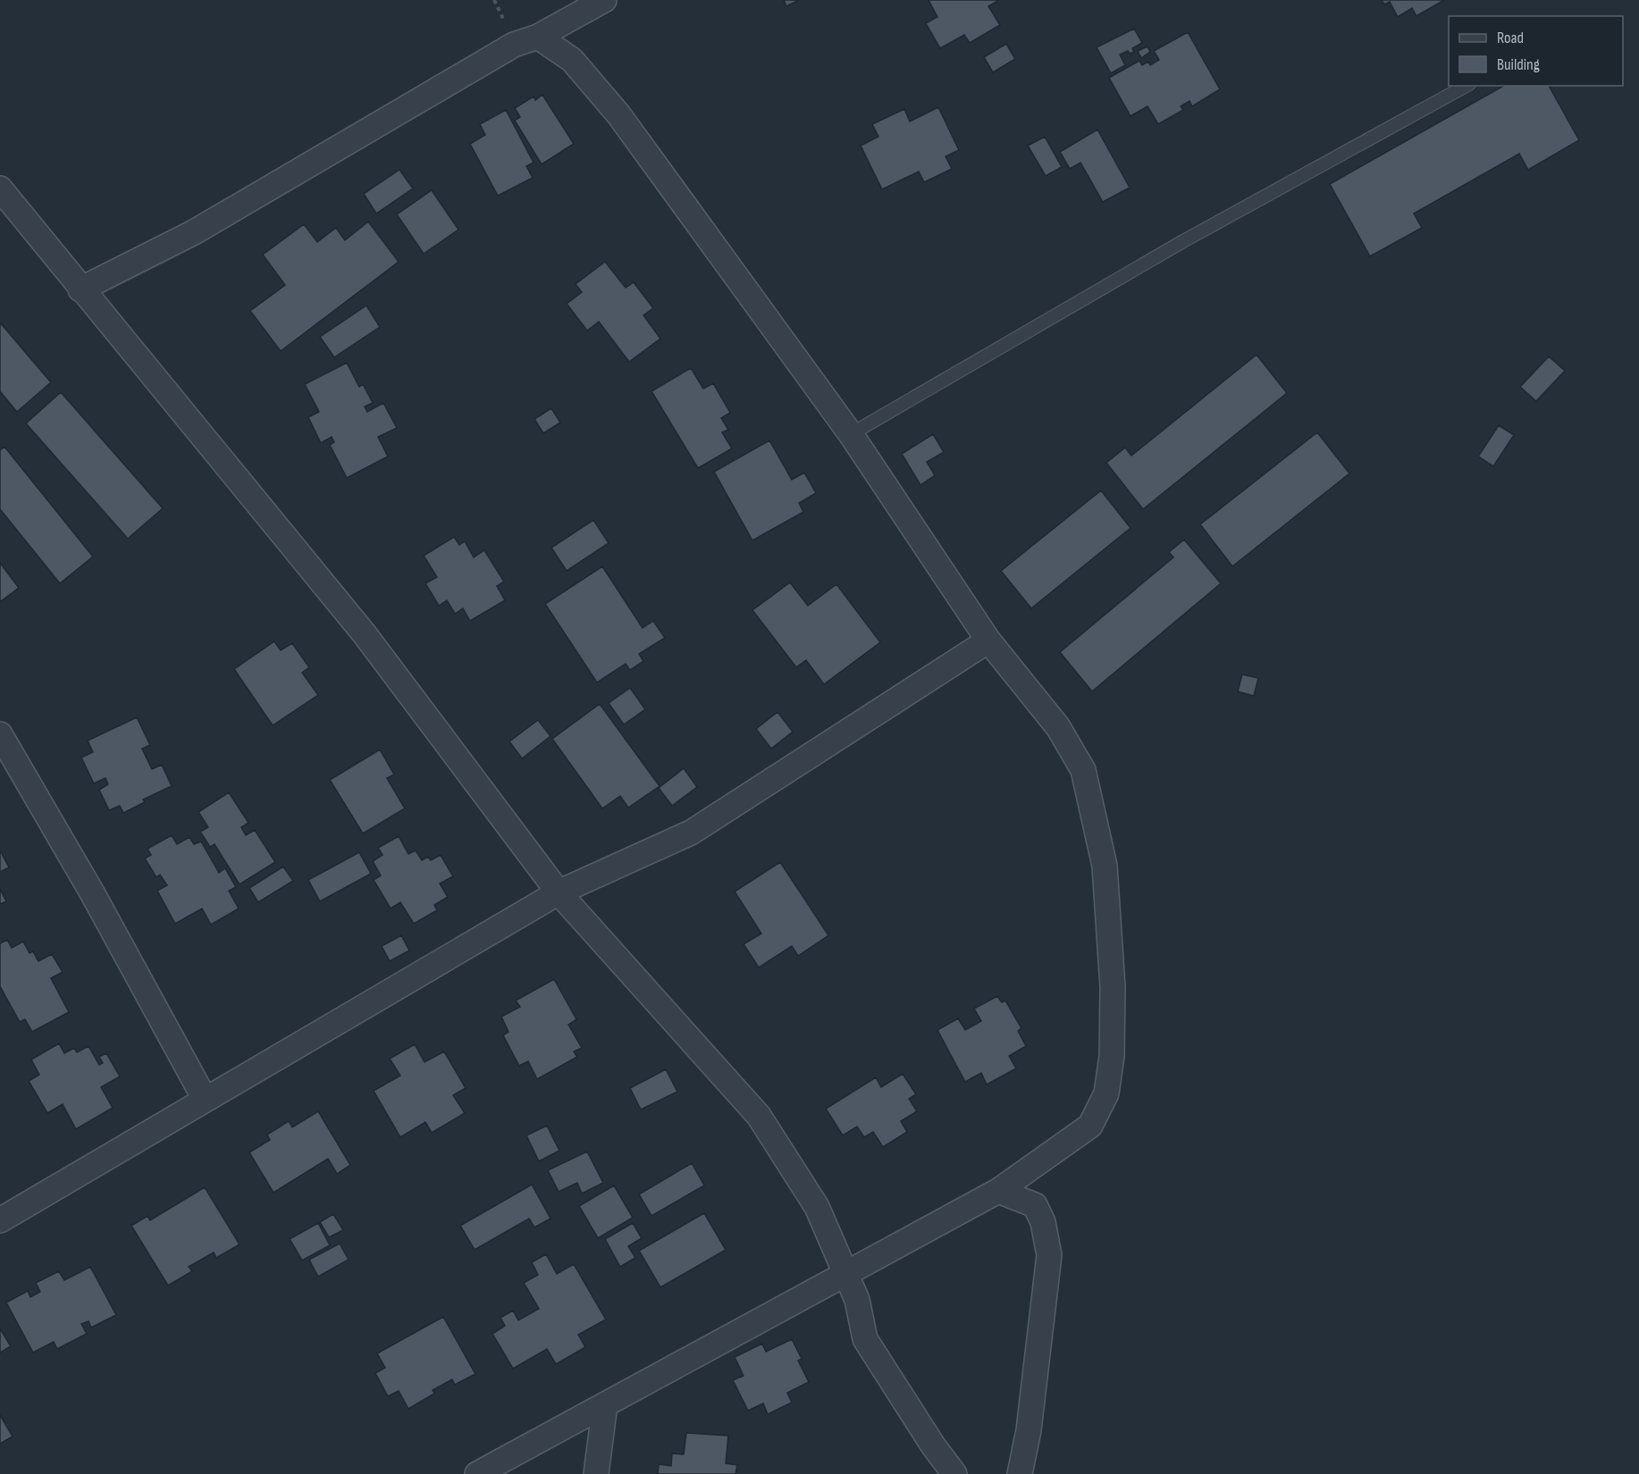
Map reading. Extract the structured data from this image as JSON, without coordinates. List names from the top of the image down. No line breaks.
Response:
{"legend":["Road","Building"]}
